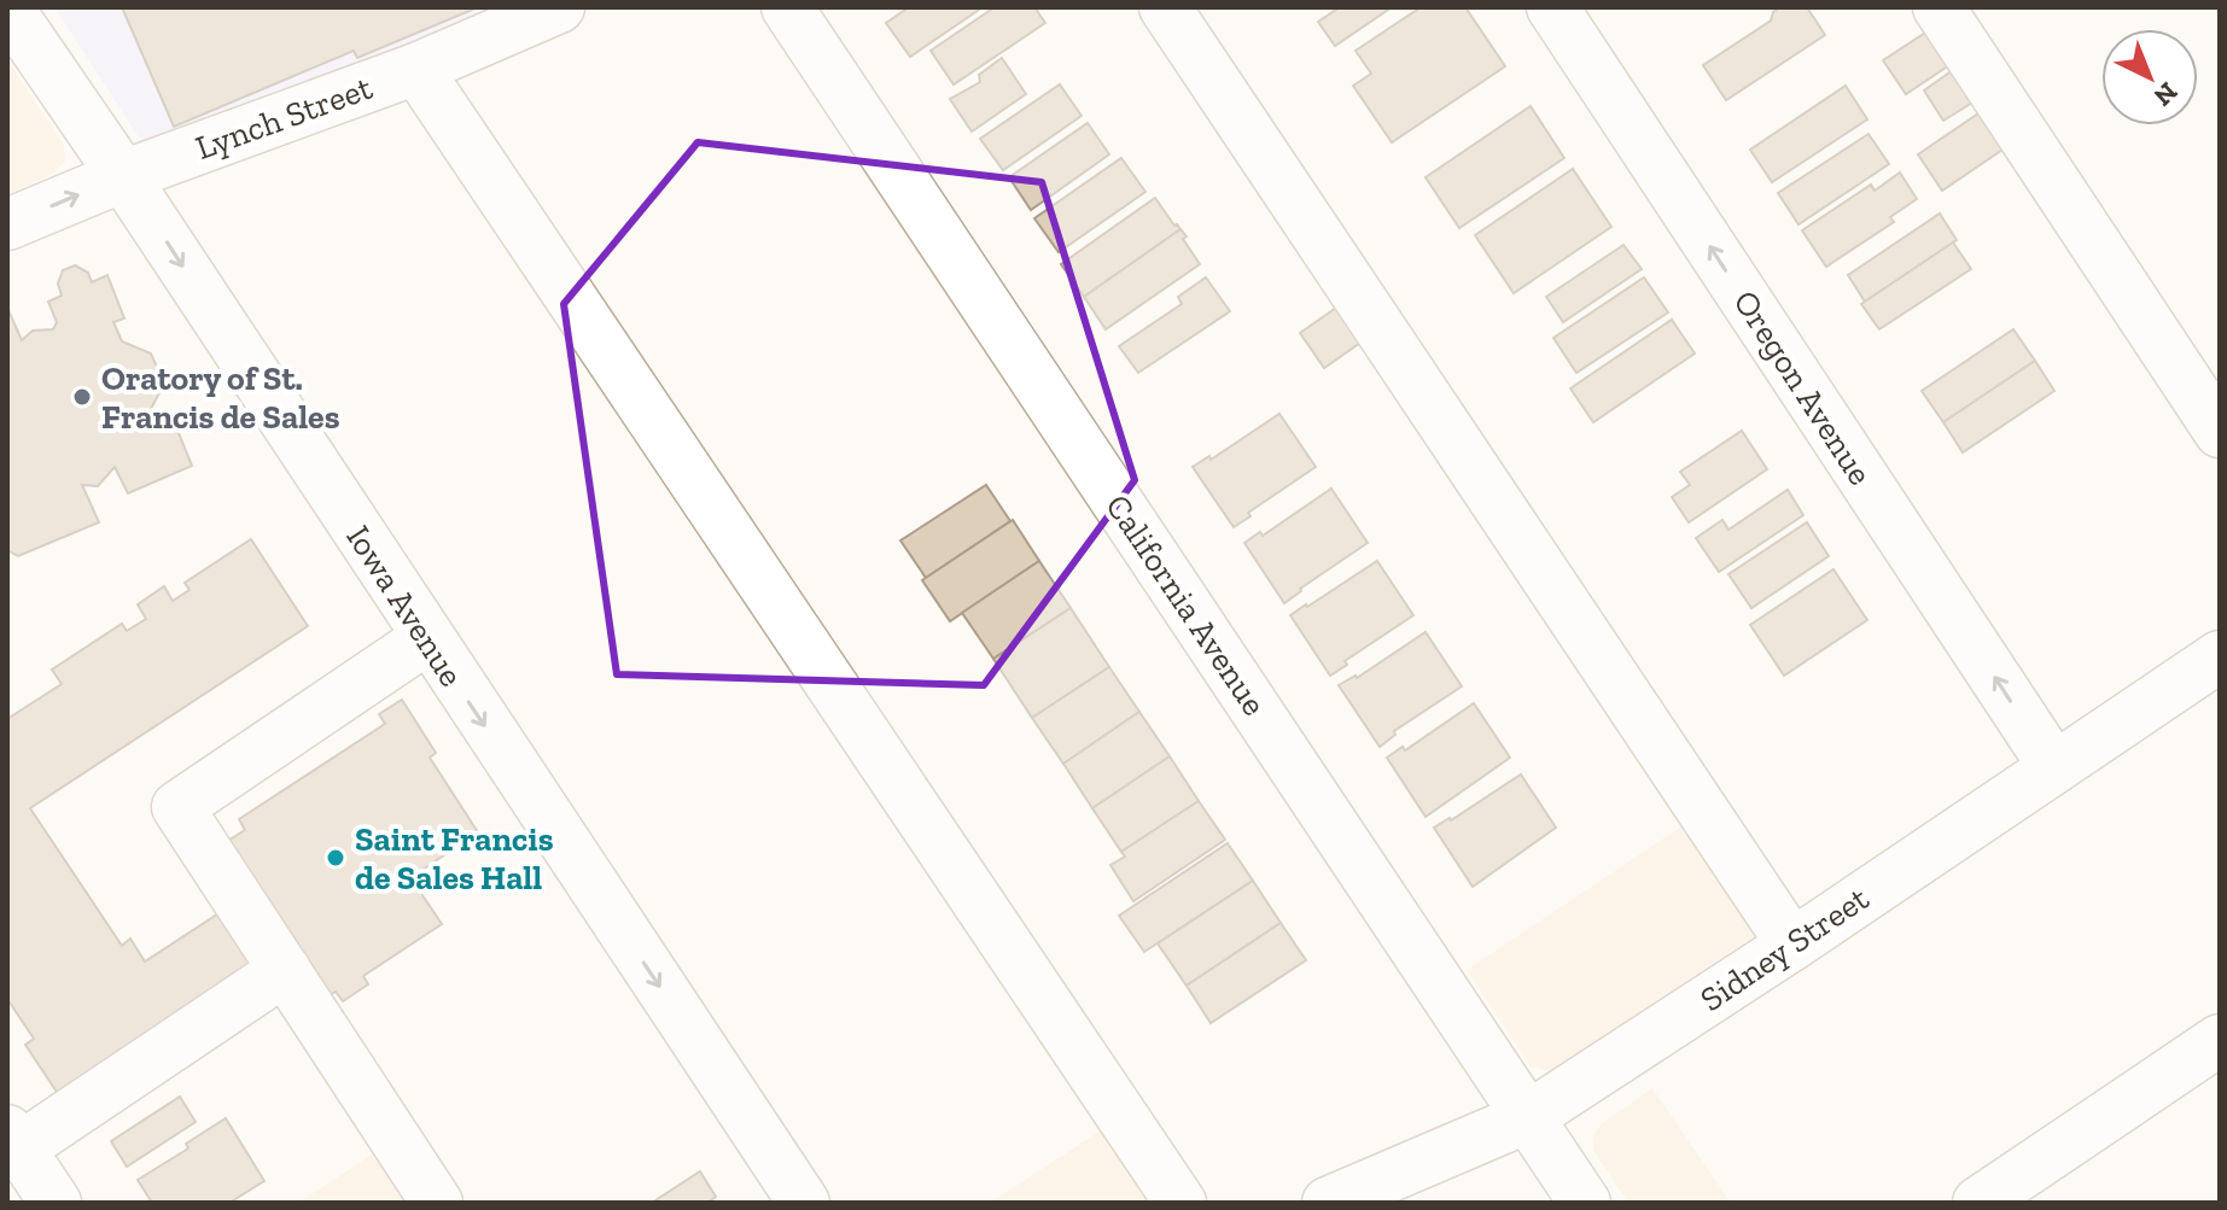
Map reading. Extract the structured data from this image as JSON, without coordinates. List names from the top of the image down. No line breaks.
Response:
{"streets":{"street":["Lynch Street","Oregon Avenue","California Avenue","Iowa Avenue","Sidney Street"]},"crossings":[["Lynch Street","Iowa Avenue"],["Oregon Avenue","Sidney Street"],["California Avenue","Sidney Street"]],"places":["Oratory of St. Francis de Sales","Saint Francis de Sales Hall"],"north":"bottom right"}
